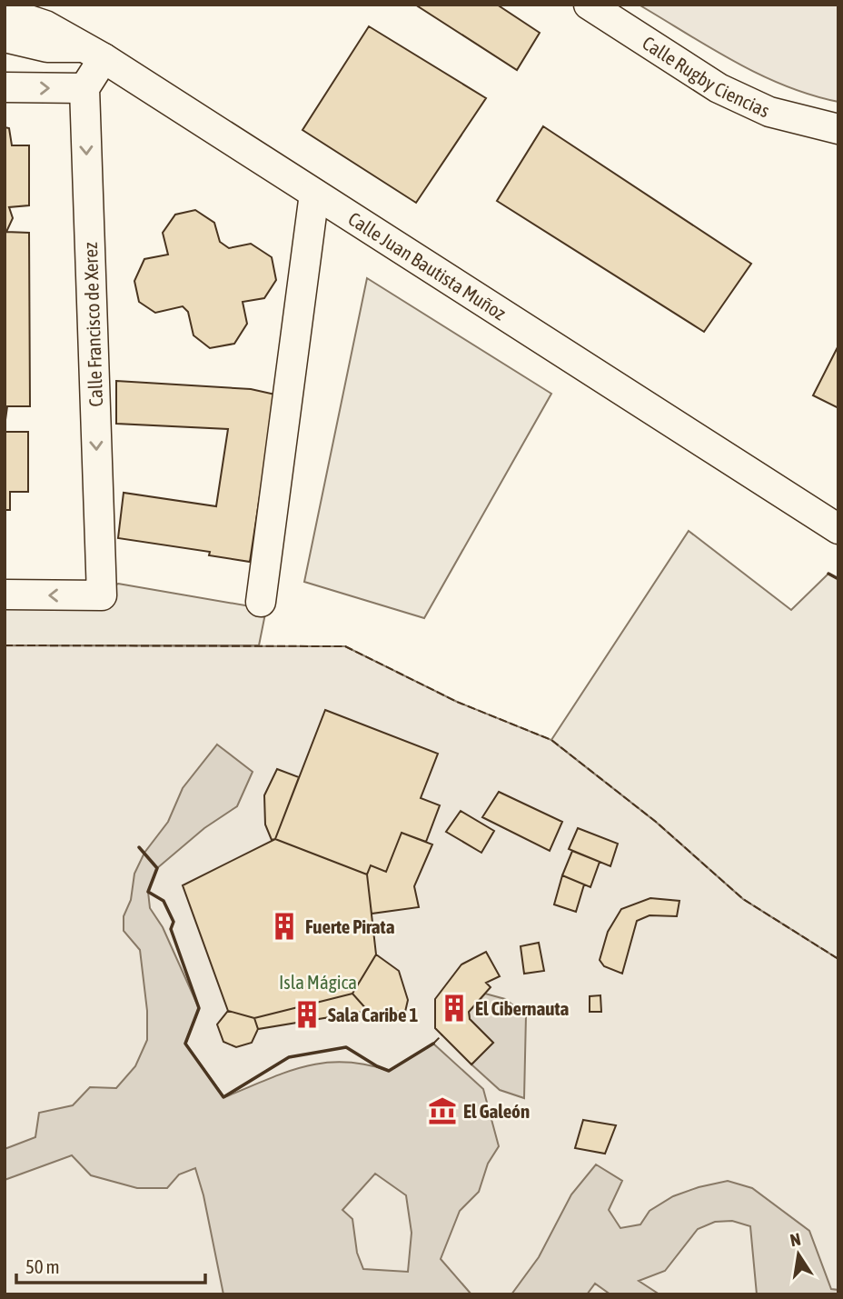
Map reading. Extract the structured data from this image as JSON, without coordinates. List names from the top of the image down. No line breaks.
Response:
{"streets":{"street":["Calle Rugby Ciencias","Calle Juan Bautista Muñoz","Calle Francisco de Xerez"]},"parks":["Isla Mágica"],"places":{"building":["Fuerte Pirata","El Cibernauta","Sala Caribe 1"],"museum":["El Galeón"]},"scale_bar":"50 m","north":"top"}
